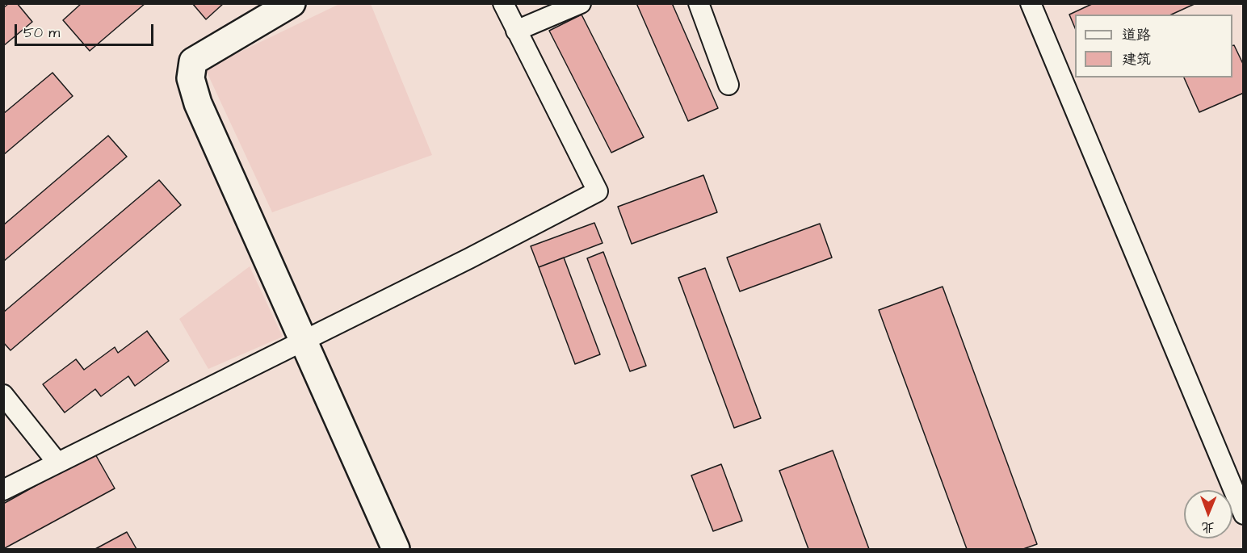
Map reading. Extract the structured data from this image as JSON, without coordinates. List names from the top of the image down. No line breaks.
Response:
{"legend":["道路","建筑"],"scale_bar":"50 m","north":"bottom"}
